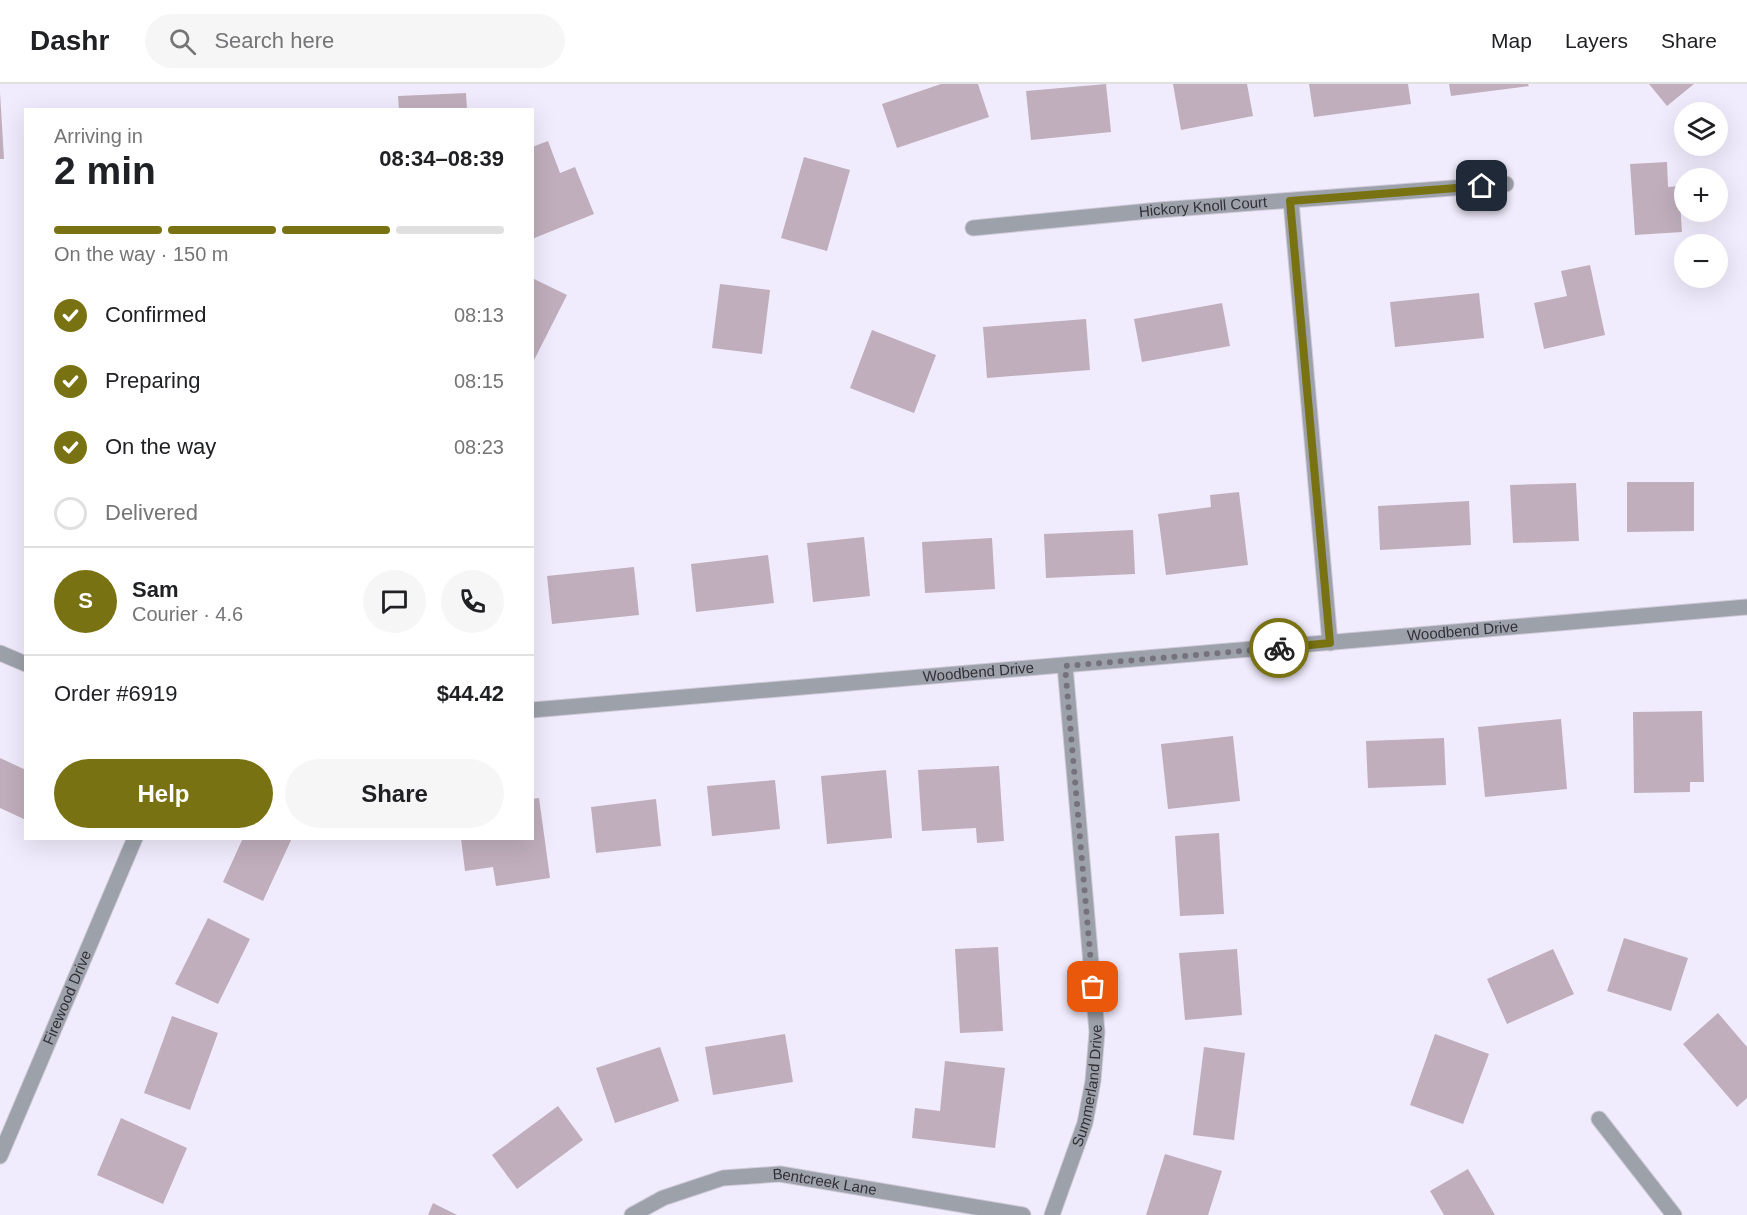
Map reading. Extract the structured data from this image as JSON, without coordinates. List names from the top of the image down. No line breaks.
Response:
{"streets":{"street":["Hickory Knoll Court","Woodbend Drive","Firewood Drive","Summerland Drive","Bentcreek Lane"]},"crossings":[["Woodbend Drive","Summerland Drive"]],"page":{"header":"Dashr","search":"Search here","nav":["Map","Layers","Share"],"map_buttons":["+","−"],"heading":["2 min","Arriving in","08:34–08:39"],"panel":["Sam","Courier · 4.6","Order #6919","$44.42"],"bar":"On the way · 150 m","list":[["Confirmed","08:13"],["Preparing","08:15"],["On the way","08:23"],"Delivered"],"round":"S","buttons":["Help","Share"]}}
